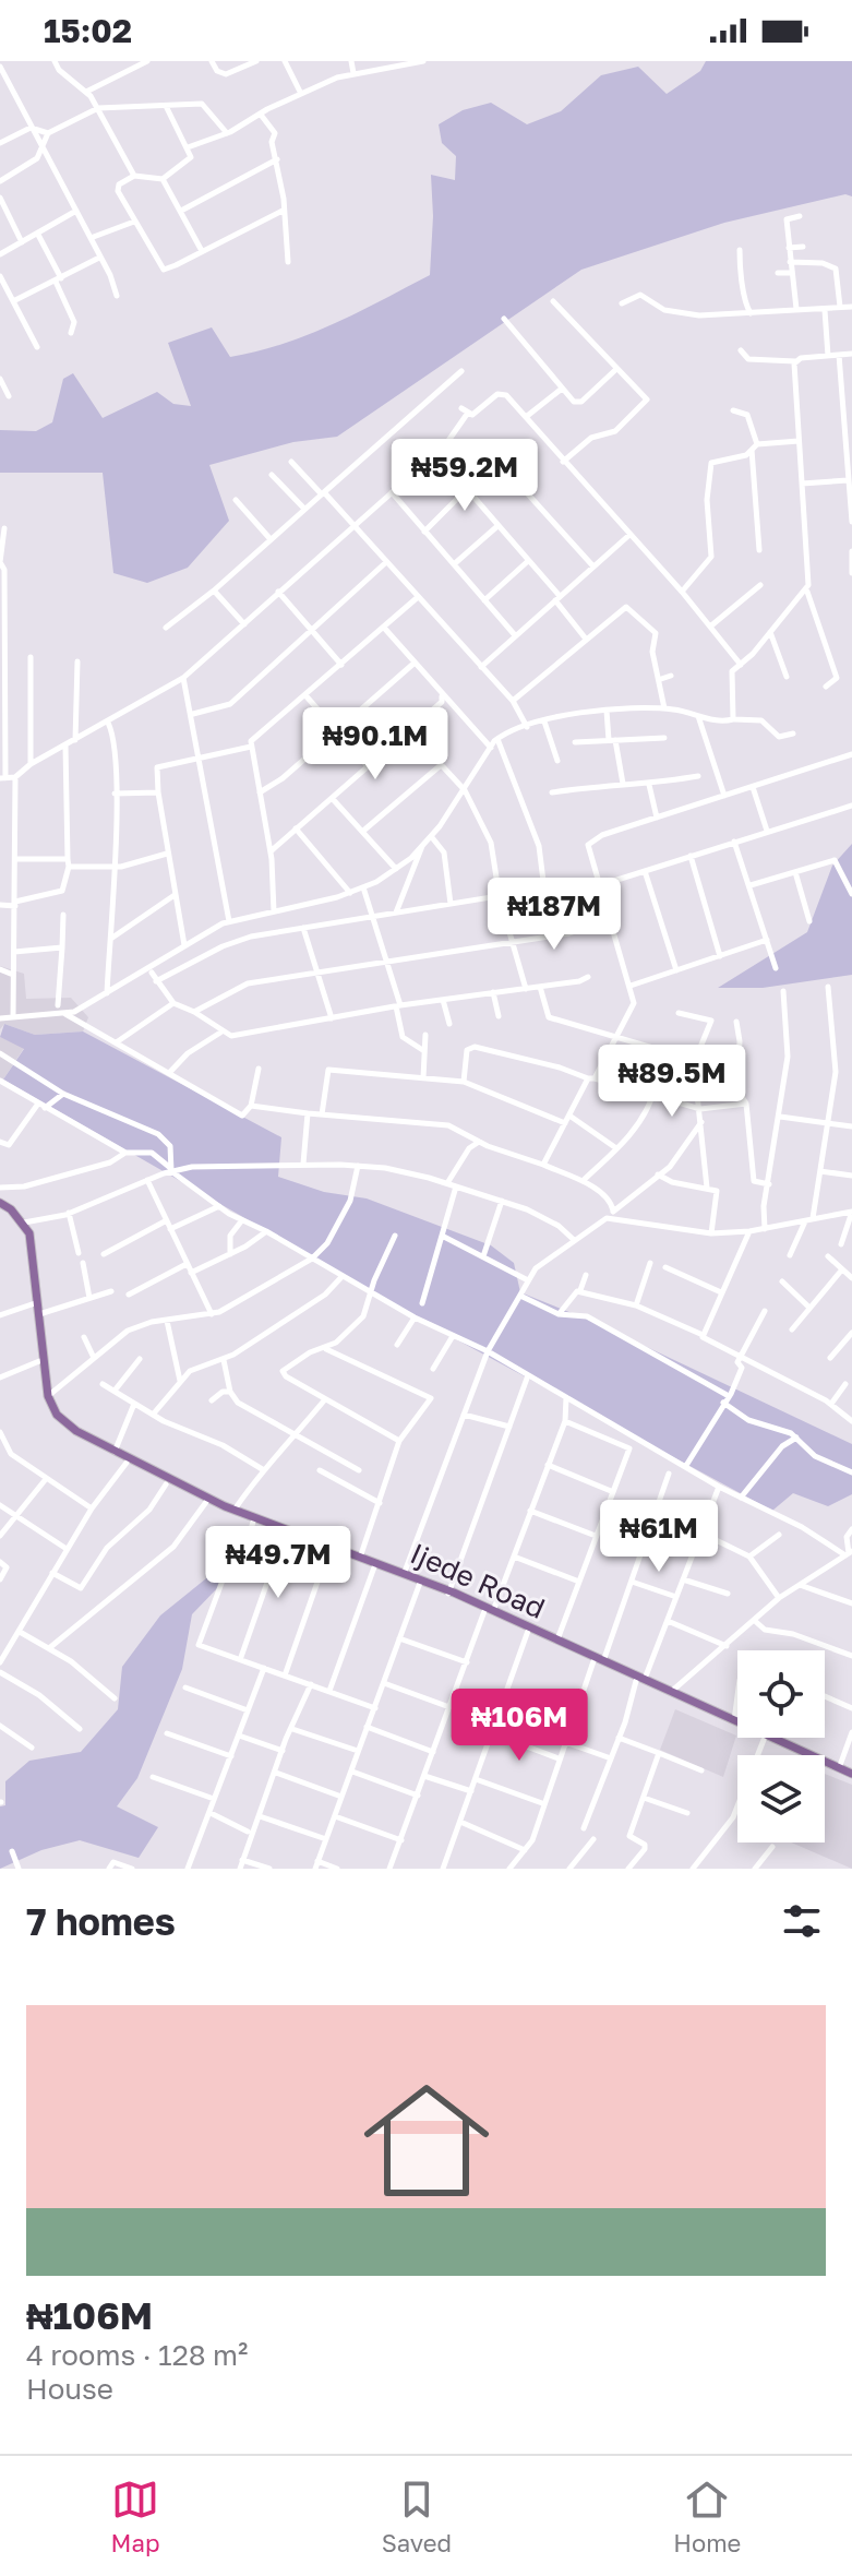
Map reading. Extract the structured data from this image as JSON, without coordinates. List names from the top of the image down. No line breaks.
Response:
{"streets":{"main road":["Ijede Road"]},"page":{"status":"15:02","price":["₦59.2M","₦90.1M","₦187M","₦89.5M","₦61M","₦49.7M","₦106M"],"heading":"7 homes","list":[{"name":"₦106M","note":"4 rooms · 128 m² · House"}],"tabs":["Map","Saved","Home"]}}
